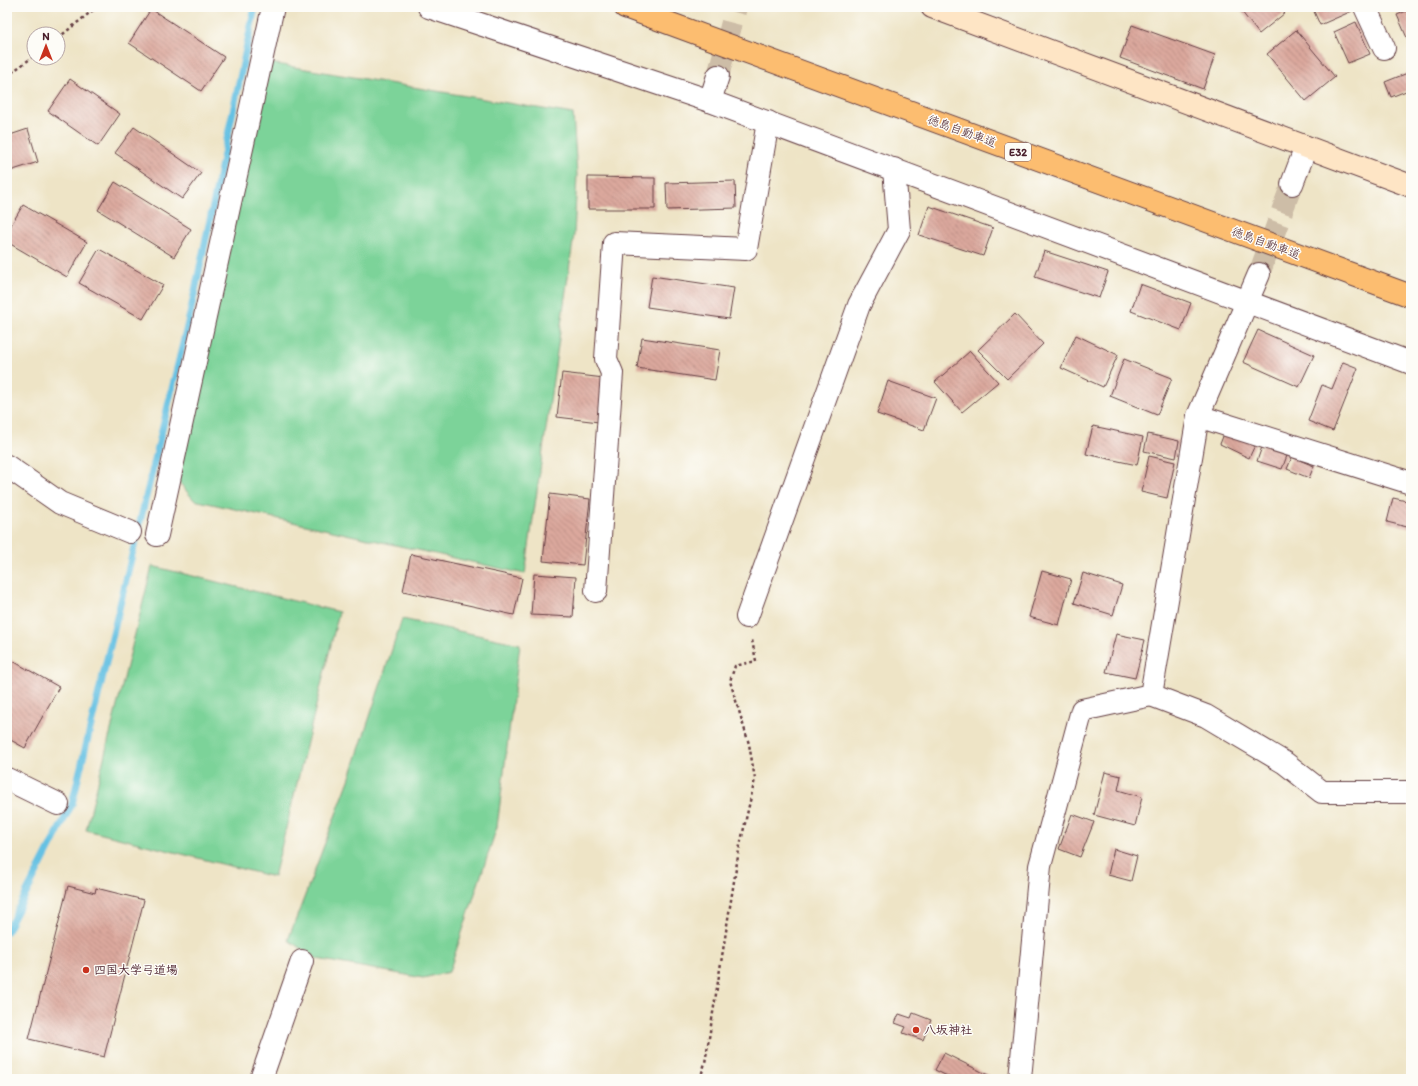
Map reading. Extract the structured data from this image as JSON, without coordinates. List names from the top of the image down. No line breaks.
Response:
{"streets":{"highway":["徳島自動車道","E32"]},"places":["四国大学弓道場","八坂神社"],"north":"top"}
